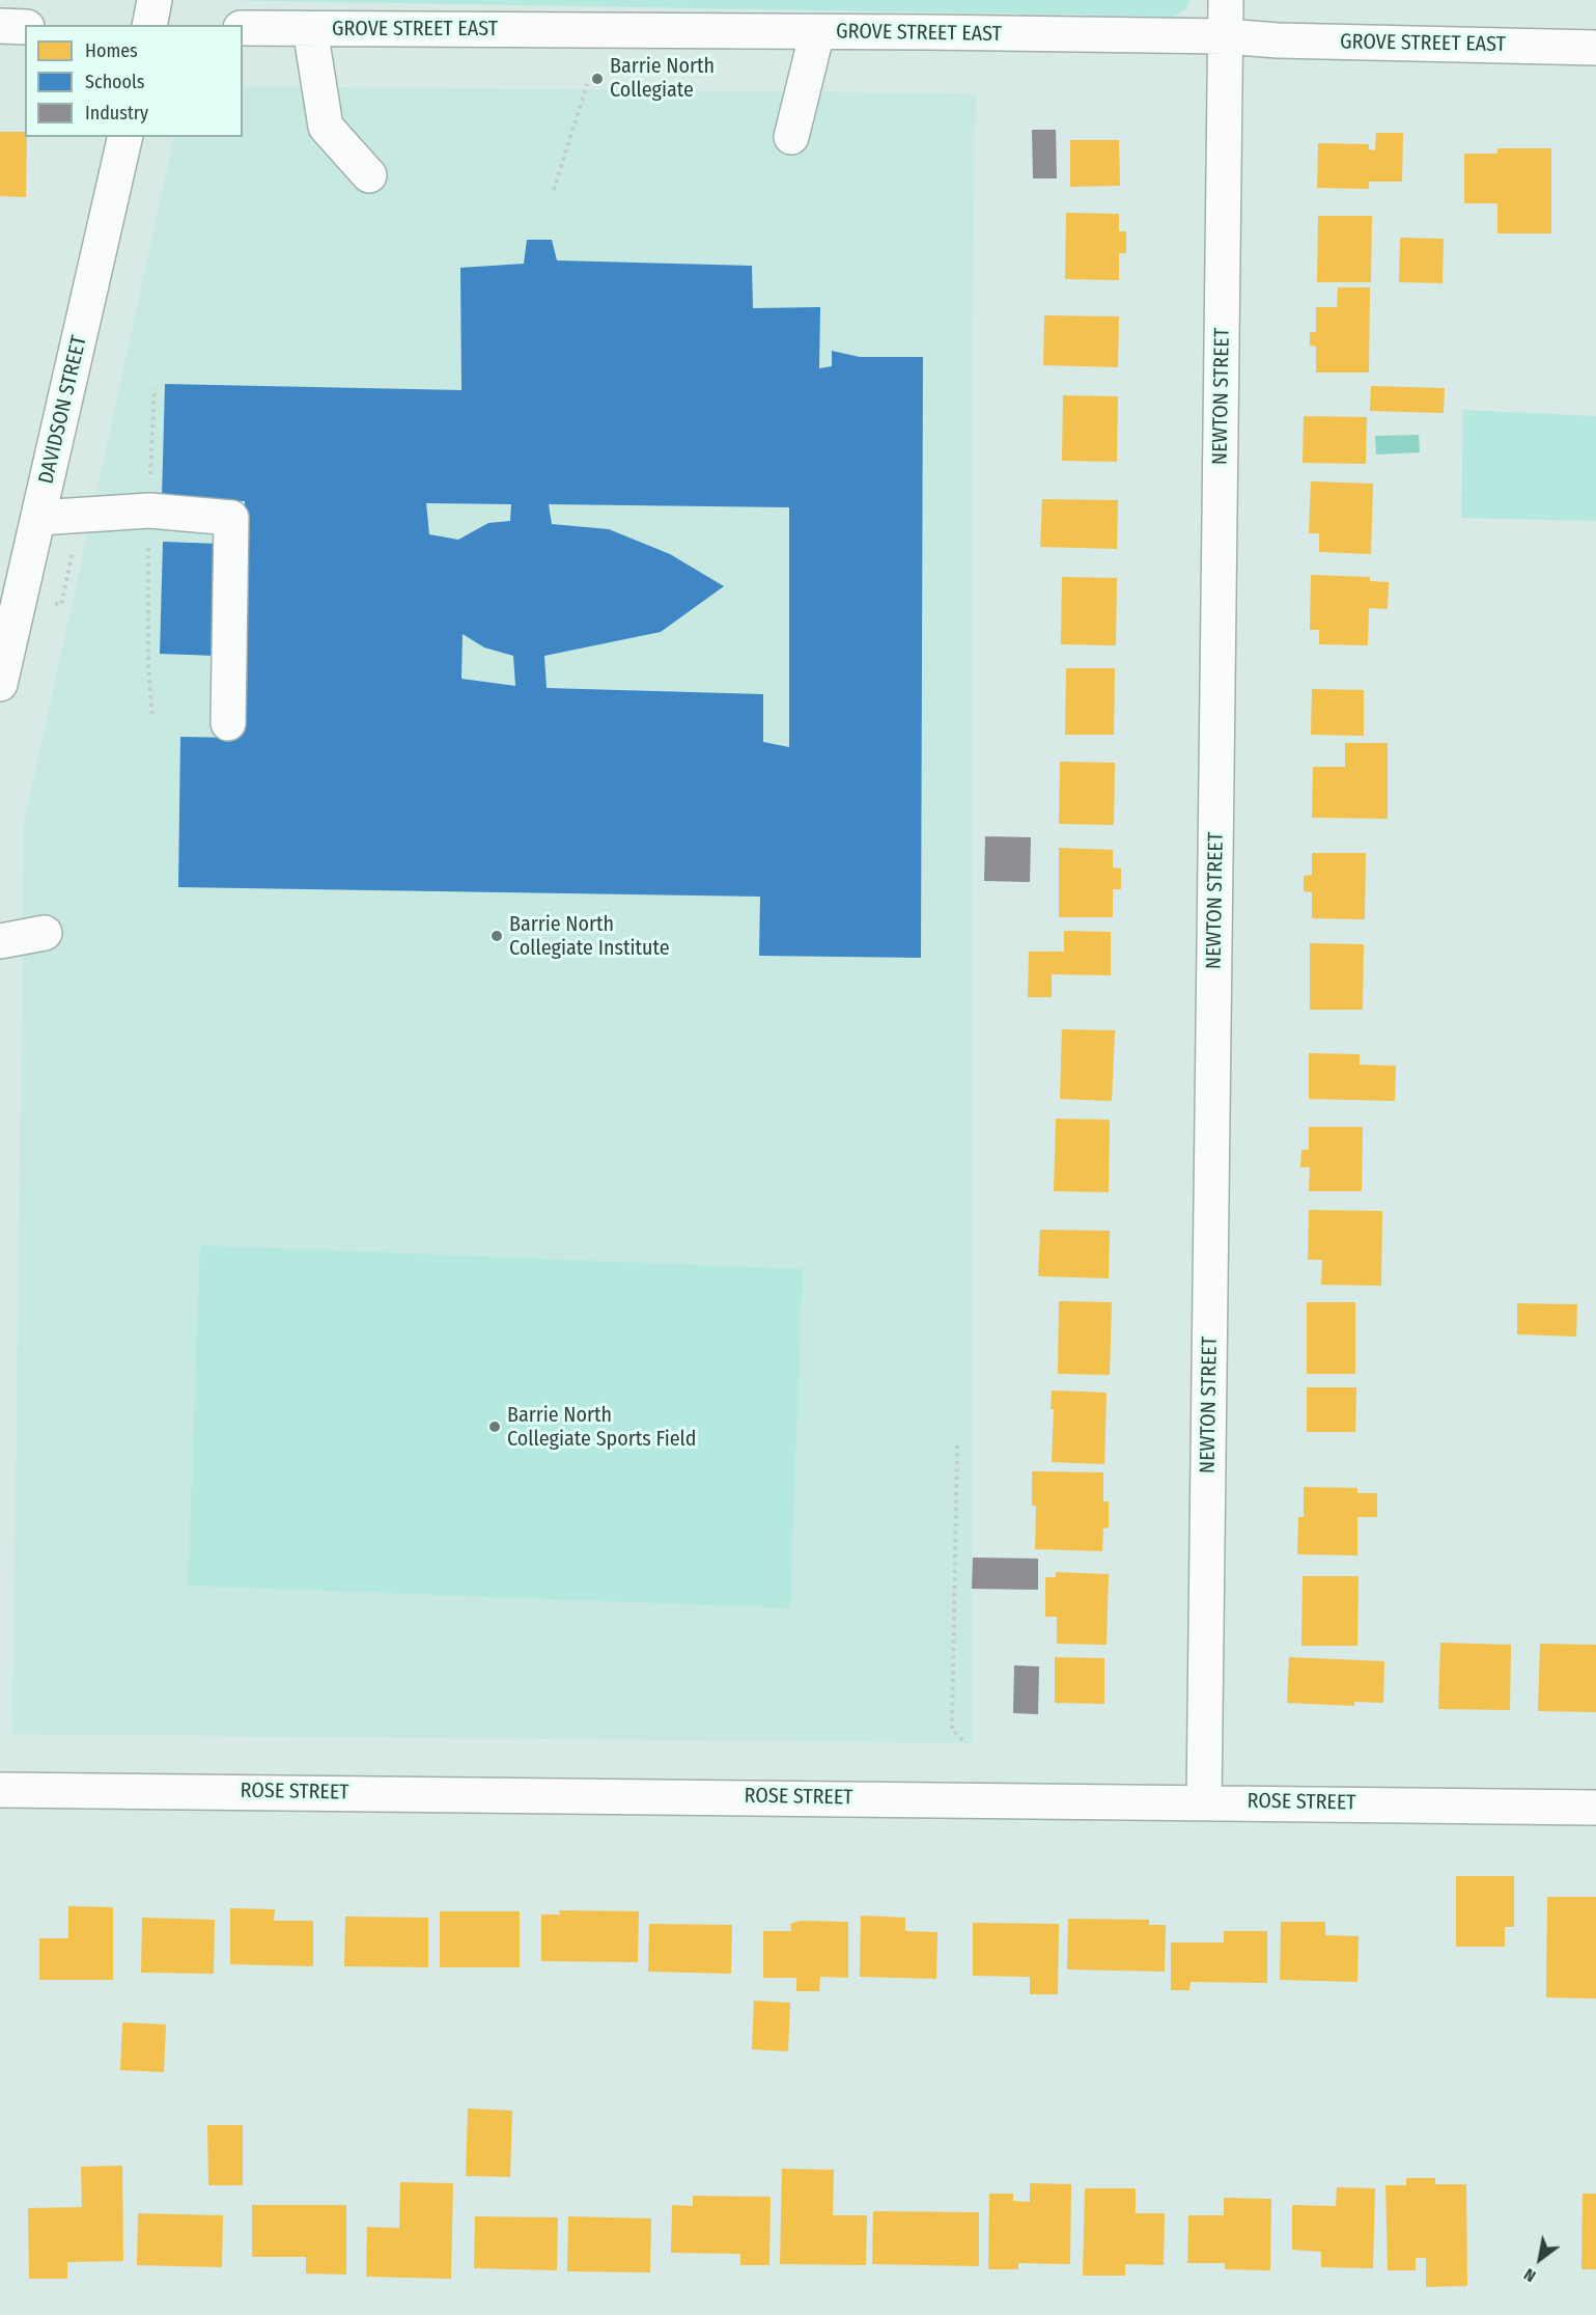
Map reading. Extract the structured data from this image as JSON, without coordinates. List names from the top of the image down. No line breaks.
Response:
{"streets":{"street":["GROVE STREET EAST","NEWTON STREET","DAVIDSON STREET","ROSE STREET"]},"crossings":[["GROVE STREET EAST","NEWTON STREET"],["NEWTON STREET","ROSE STREET"]],"places":["Barrie North Collegiate","Barrie North Collegiate Institute","Barrie North Collegiate Sports Field"],"legend":["Homes","Schools","Industry"],"north":"bottom left"}
